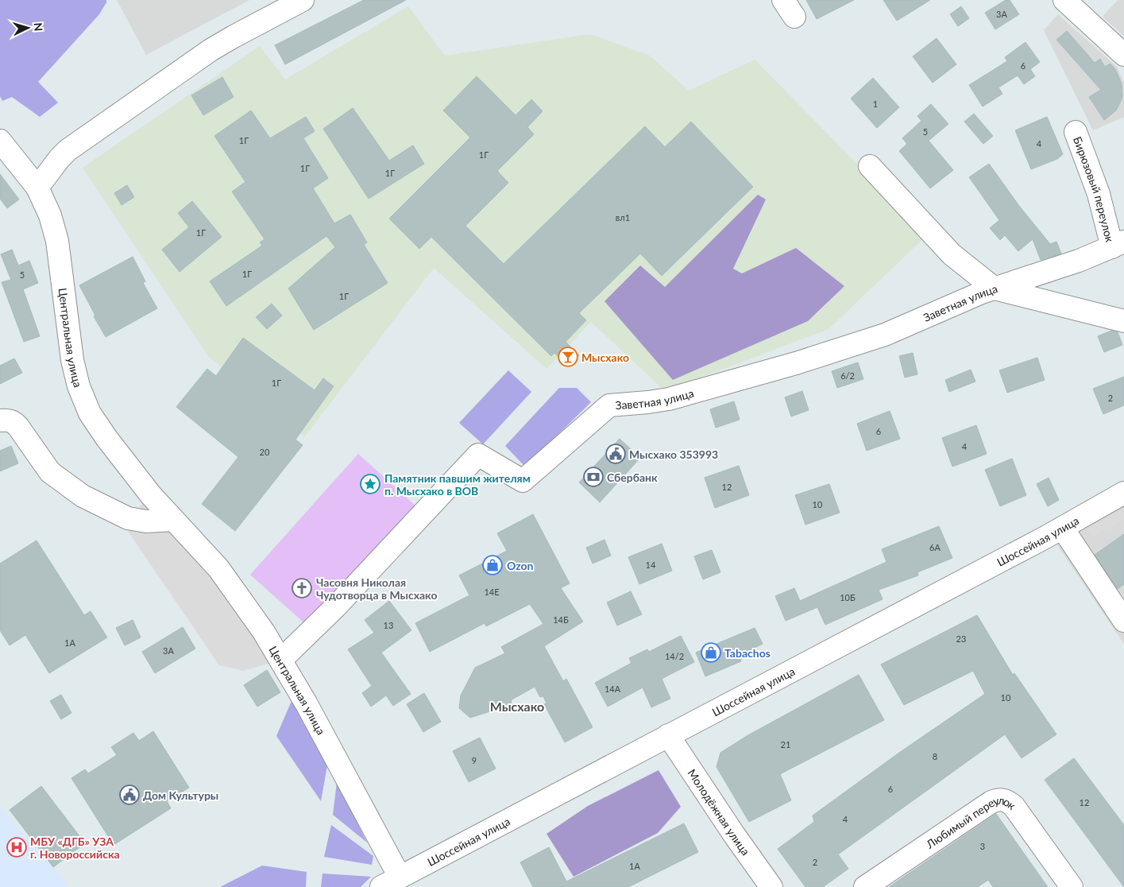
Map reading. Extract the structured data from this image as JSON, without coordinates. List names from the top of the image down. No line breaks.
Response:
{"streets":{"street":["Бирюзовый переулок","Заветная улица","Центральная улица","Шоссейная улица","Молодёжная улица","Любимый переулок"]},"crossings":[["Бирюзовый переулок","Заветная улица"],["Заветная улица","Центральная улица"],["Центральная улица","Шоссейная улица"],["Шоссейная улица","Молодёжная улица"]],"districts":["Мысхако"],"places":{"bar":["Мысхако"],"public building":["Мысхако 353993","Дом Культуры"],"bank":["Сбербанк"],"place":["Памятник павшим жителям п. Мысхако в ВОВ"],"shop":["Ozon","Tabachos"],"church":["Часовня Николая Чудотворца в Мысхако"],"hospital":["МБУ «ДГБ» УЗА г. Новороссийска"]},"house_numbers":["3А","6","1","5","1Г","4","1Г","1Г","1Г","вл1","1Г","1Г","5","1Г","6/2","1Г","2","6","4","20","12","10","6А","14","14Е","10Б","14Б","13","23","1А","3А","14/2","14А","10","21","8","9","6","12","4","3","2","1А"],"north":"right"}
